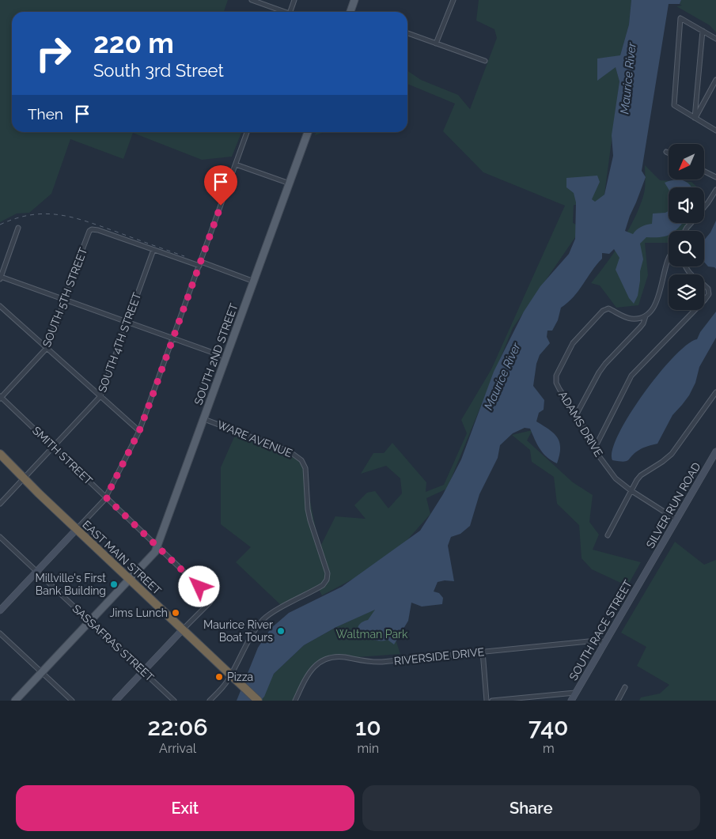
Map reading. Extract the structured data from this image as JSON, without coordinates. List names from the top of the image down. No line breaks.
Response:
{"streets":{"highway":["EAST MAIN STREET"],"main road":["SOUTH 2ND STREET","SILVER RUN ROAD","SOUTH RACE STREET"],"street":["SOUTH 5TH STREET","SOUTH 4TH STREET","ADAMS DRIVE","WARE AVENUE","SMITH STREET","SASSAFRAS STREET","RIVERSIDE DRIVE"]},"crossings":[["SOUTH 5TH STREET","SOUTH 4TH STREET"],["SOUTH 5TH STREET","SMITH STREET"],["SOUTH 4TH STREET","SMITH STREET"],["SOUTH 4TH STREET","EAST MAIN STREET"],["SOUTH 2ND STREET","WARE AVENUE"],["SOUTH 2ND STREET","SMITH STREET"],["SOUTH 2ND STREET","EAST MAIN STREET"],["SOUTH 2ND STREET","SASSAFRAS STREET"],["ADAMS DRIVE","SILVER RUN ROAD"],["WARE AVENUE","EAST MAIN STREET"],["SMITH STREET","EAST MAIN STREET"],["SILVER RUN ROAD","SOUTH RACE STREET"],["SOUTH RACE STREET","RIVERSIDE DRIVE"]],"water":["Maurice River"],"parks":["Waltman Park"],"places":["Millville's First Bank Building","Jims Lunch","Maurice River Boat Tours","Pizza"],"north":"bottom left","page":{"turn":["220 m","South 3rd Street"],"then":"Then","eta":["22:06","Arrival","10","min","740","m"],"buttons":["Exit","Share"]}}
